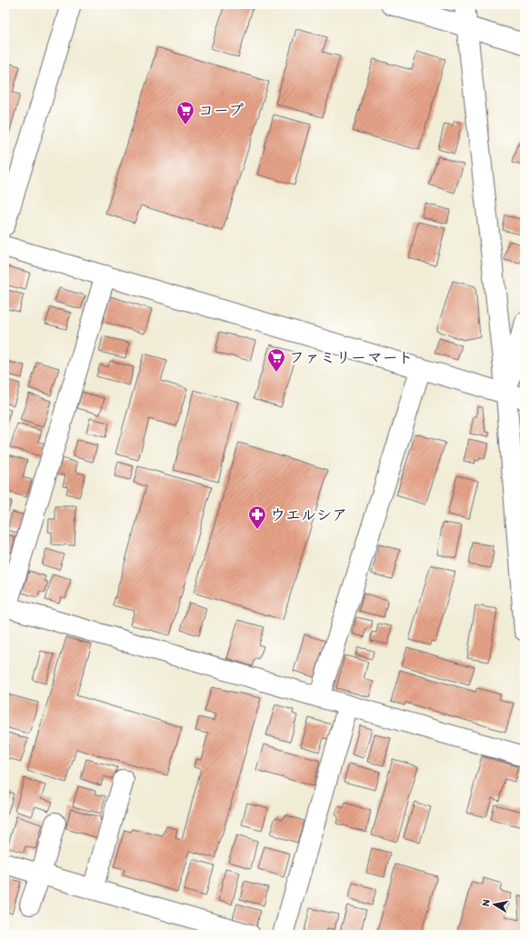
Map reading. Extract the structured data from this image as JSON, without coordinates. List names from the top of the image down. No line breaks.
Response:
{"places":{"supermarket":["コープ","ファミリーマート"],"pharmacy":["ウエルシア"]},"north":"left"}
